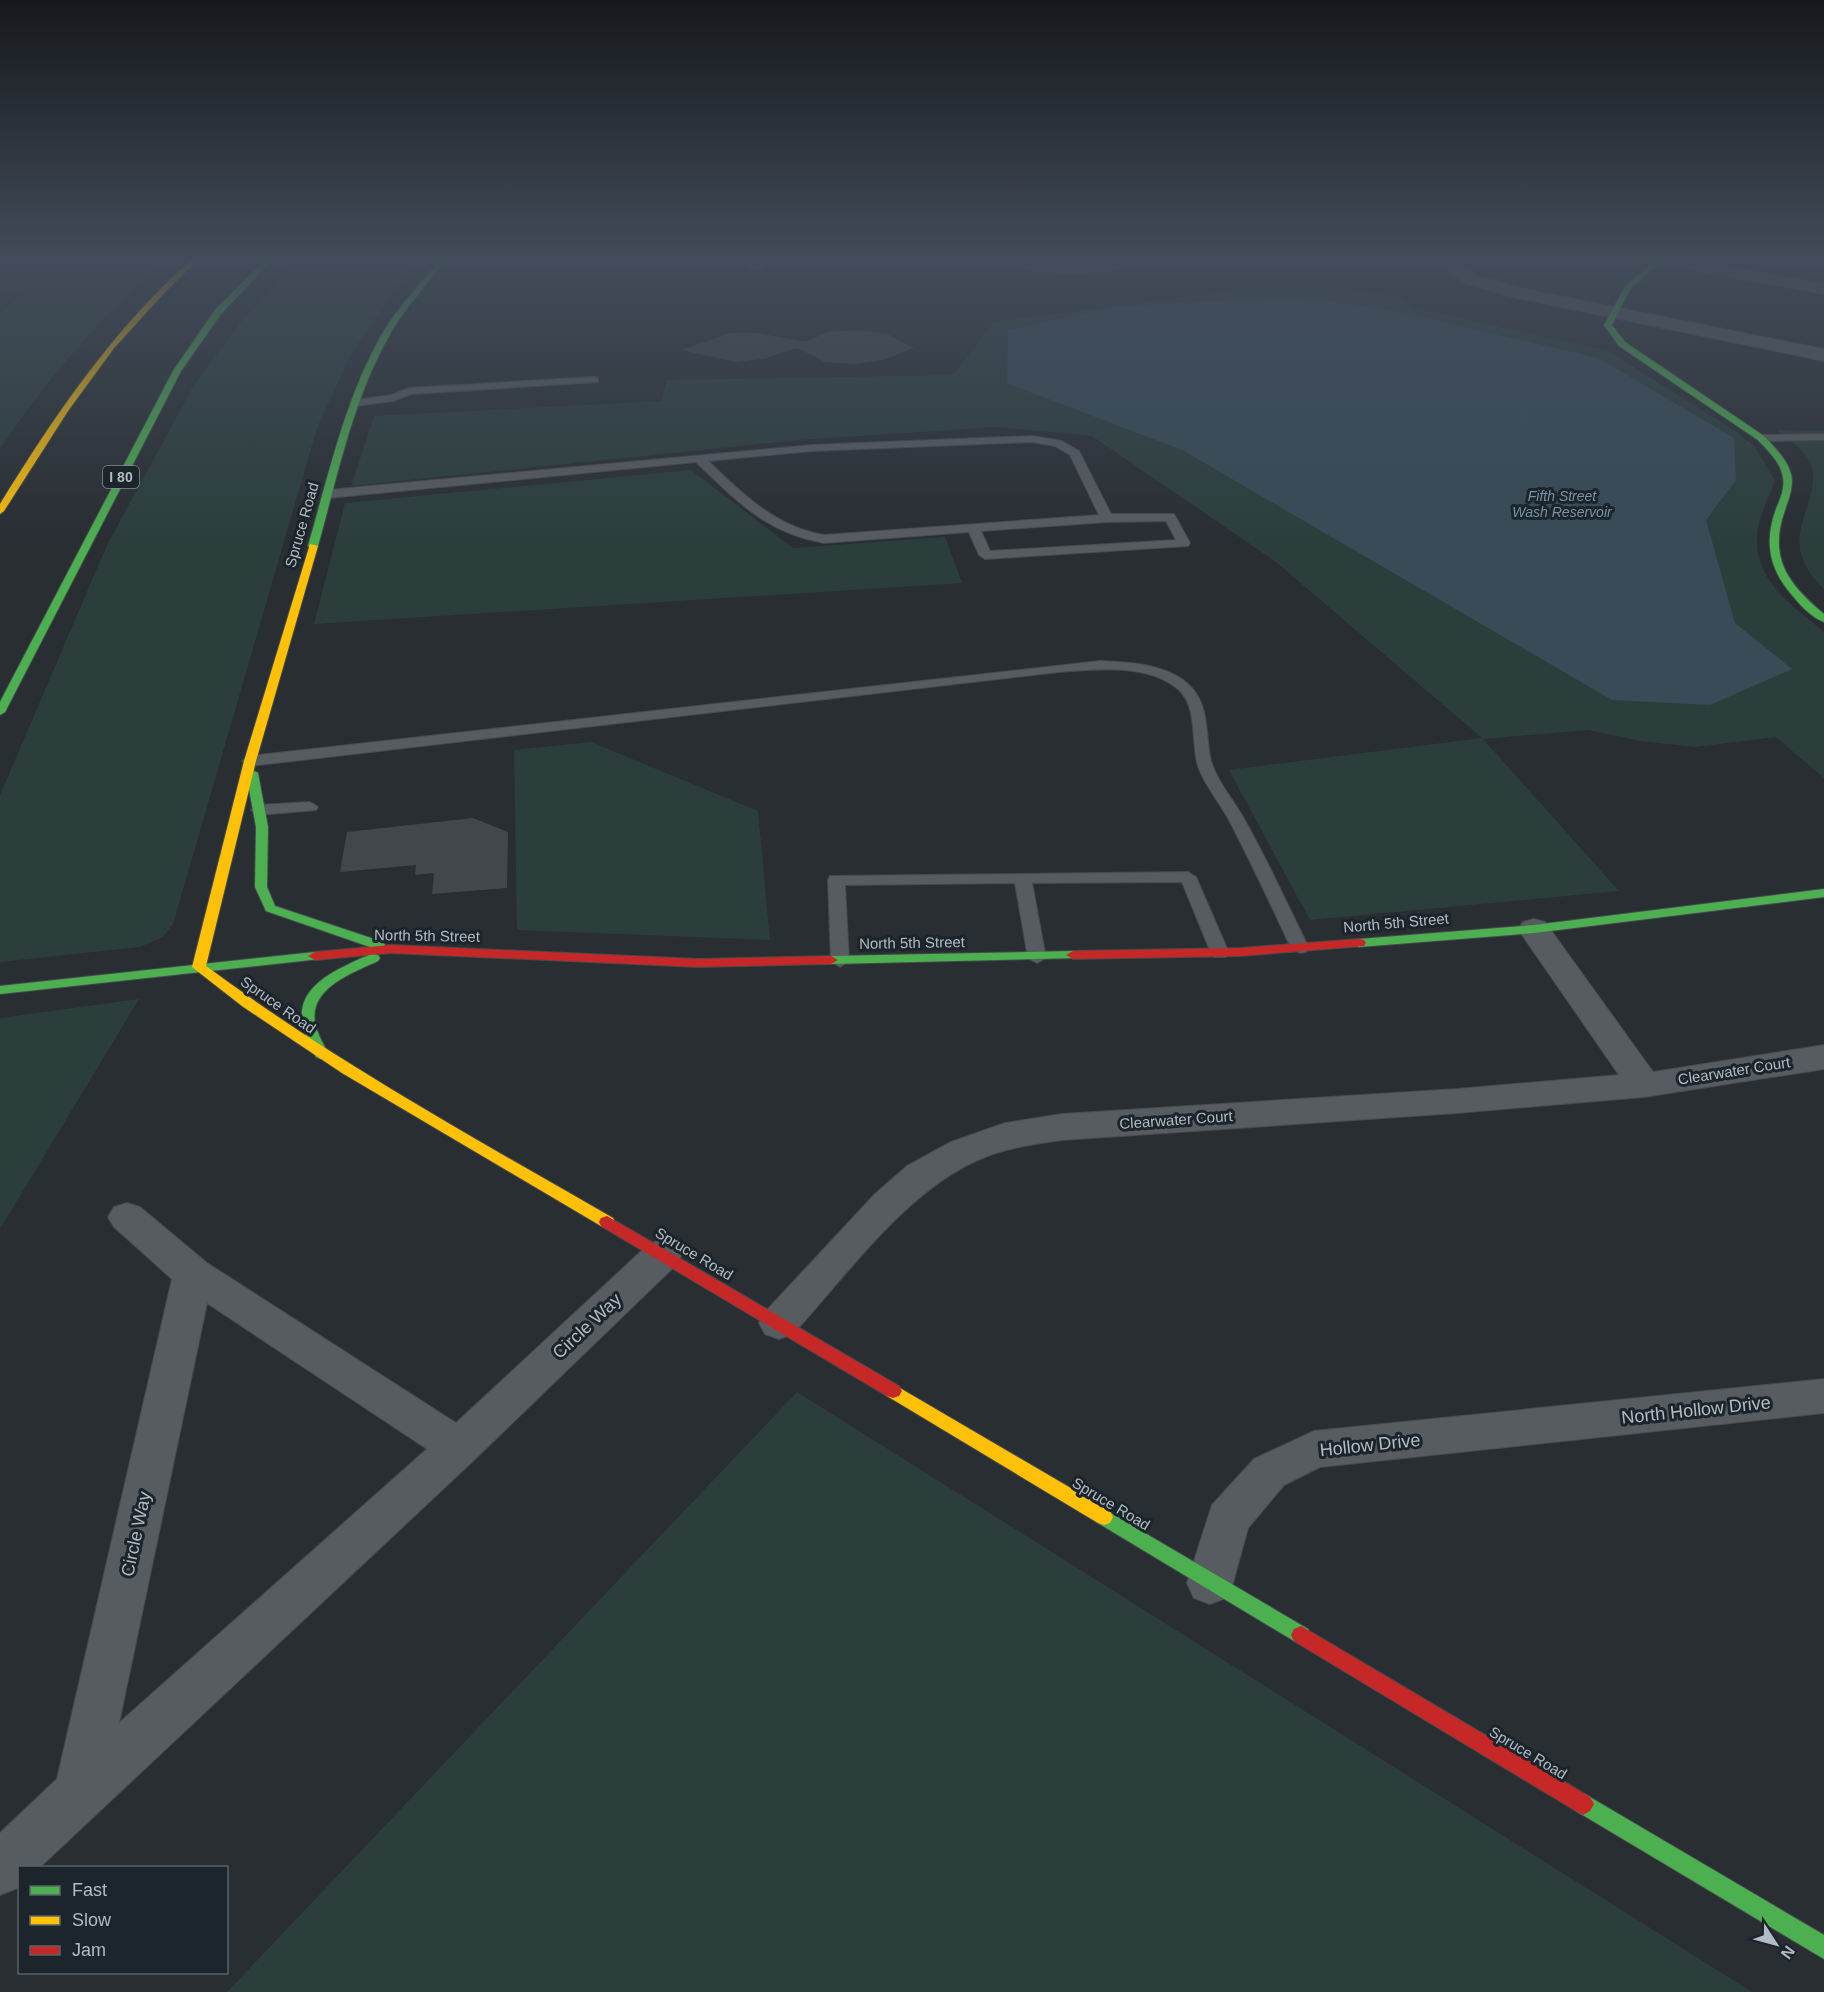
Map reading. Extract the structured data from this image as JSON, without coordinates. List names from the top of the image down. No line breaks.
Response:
{"streets":{"main road":["I 80","Spruce Road","North 5th Street"],"street":["Clearwater Court","Circle Way","North Hollow Drive","Hollow Drive"]},"crossings":[["Spruce Road","North 5th Street"],["Spruce Road","Clearwater Court"],["Spruce Road","Circle Way"],["Spruce Road","Hollow Drive"],["North Hollow Drive","Hollow Drive"]],"water":["Fifth Street Wash Reservoir"],"legend":["Fast","Slow","Jam"],"north":"bottom right"}
